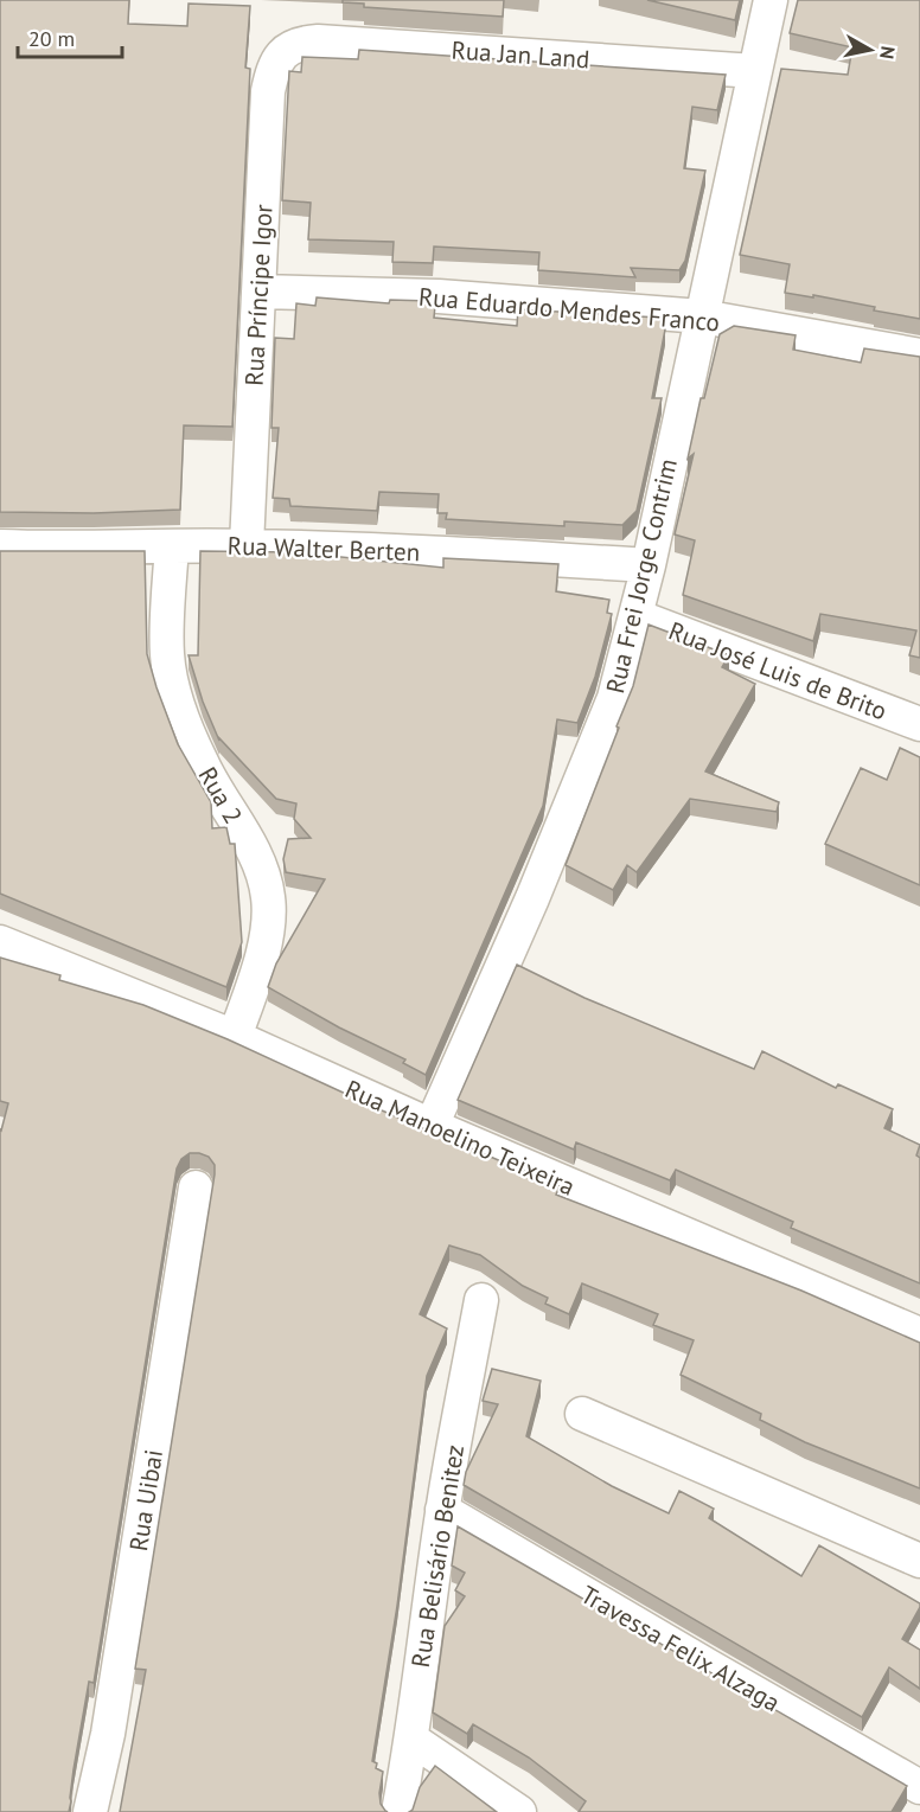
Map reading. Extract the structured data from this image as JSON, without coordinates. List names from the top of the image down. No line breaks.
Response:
{"streets":{"street":["Rua Jan Land","Rua Príncipe Igor","Rua Eduardo Mendes Franco","Rua Walter Berten","Rua Frei Jorge Contrim","Rua José Luis de Brito","Rua 2","Rua Manoelino Teixeira","Rua Uibai","Rua Belisário Benitez","Travessa Felix Alzaga"]},"crossings":[["Rua Jan Land","Rua Príncipe Igor"],["Rua Jan Land","Rua Frei Jorge Contrim"],["Rua Príncipe Igor","Rua Eduardo Mendes Franco"],["Rua Príncipe Igor","Rua Walter Berten"],["Rua Eduardo Mendes Franco","Rua Frei Jorge Contrim"],["Rua Walter Berten","Rua Frei Jorge Contrim"],["Rua Walter Berten","Rua 2"],["Rua Frei Jorge Contrim","Rua José Luis de Brito"],["Rua Frei Jorge Contrim","Rua Manoelino Teixeira"],["Rua 2","Rua Manoelino Teixeira"],["Rua Belisário Benitez","Travessa Felix Alzaga"]],"scale_bar":"20 m","north":"right"}
